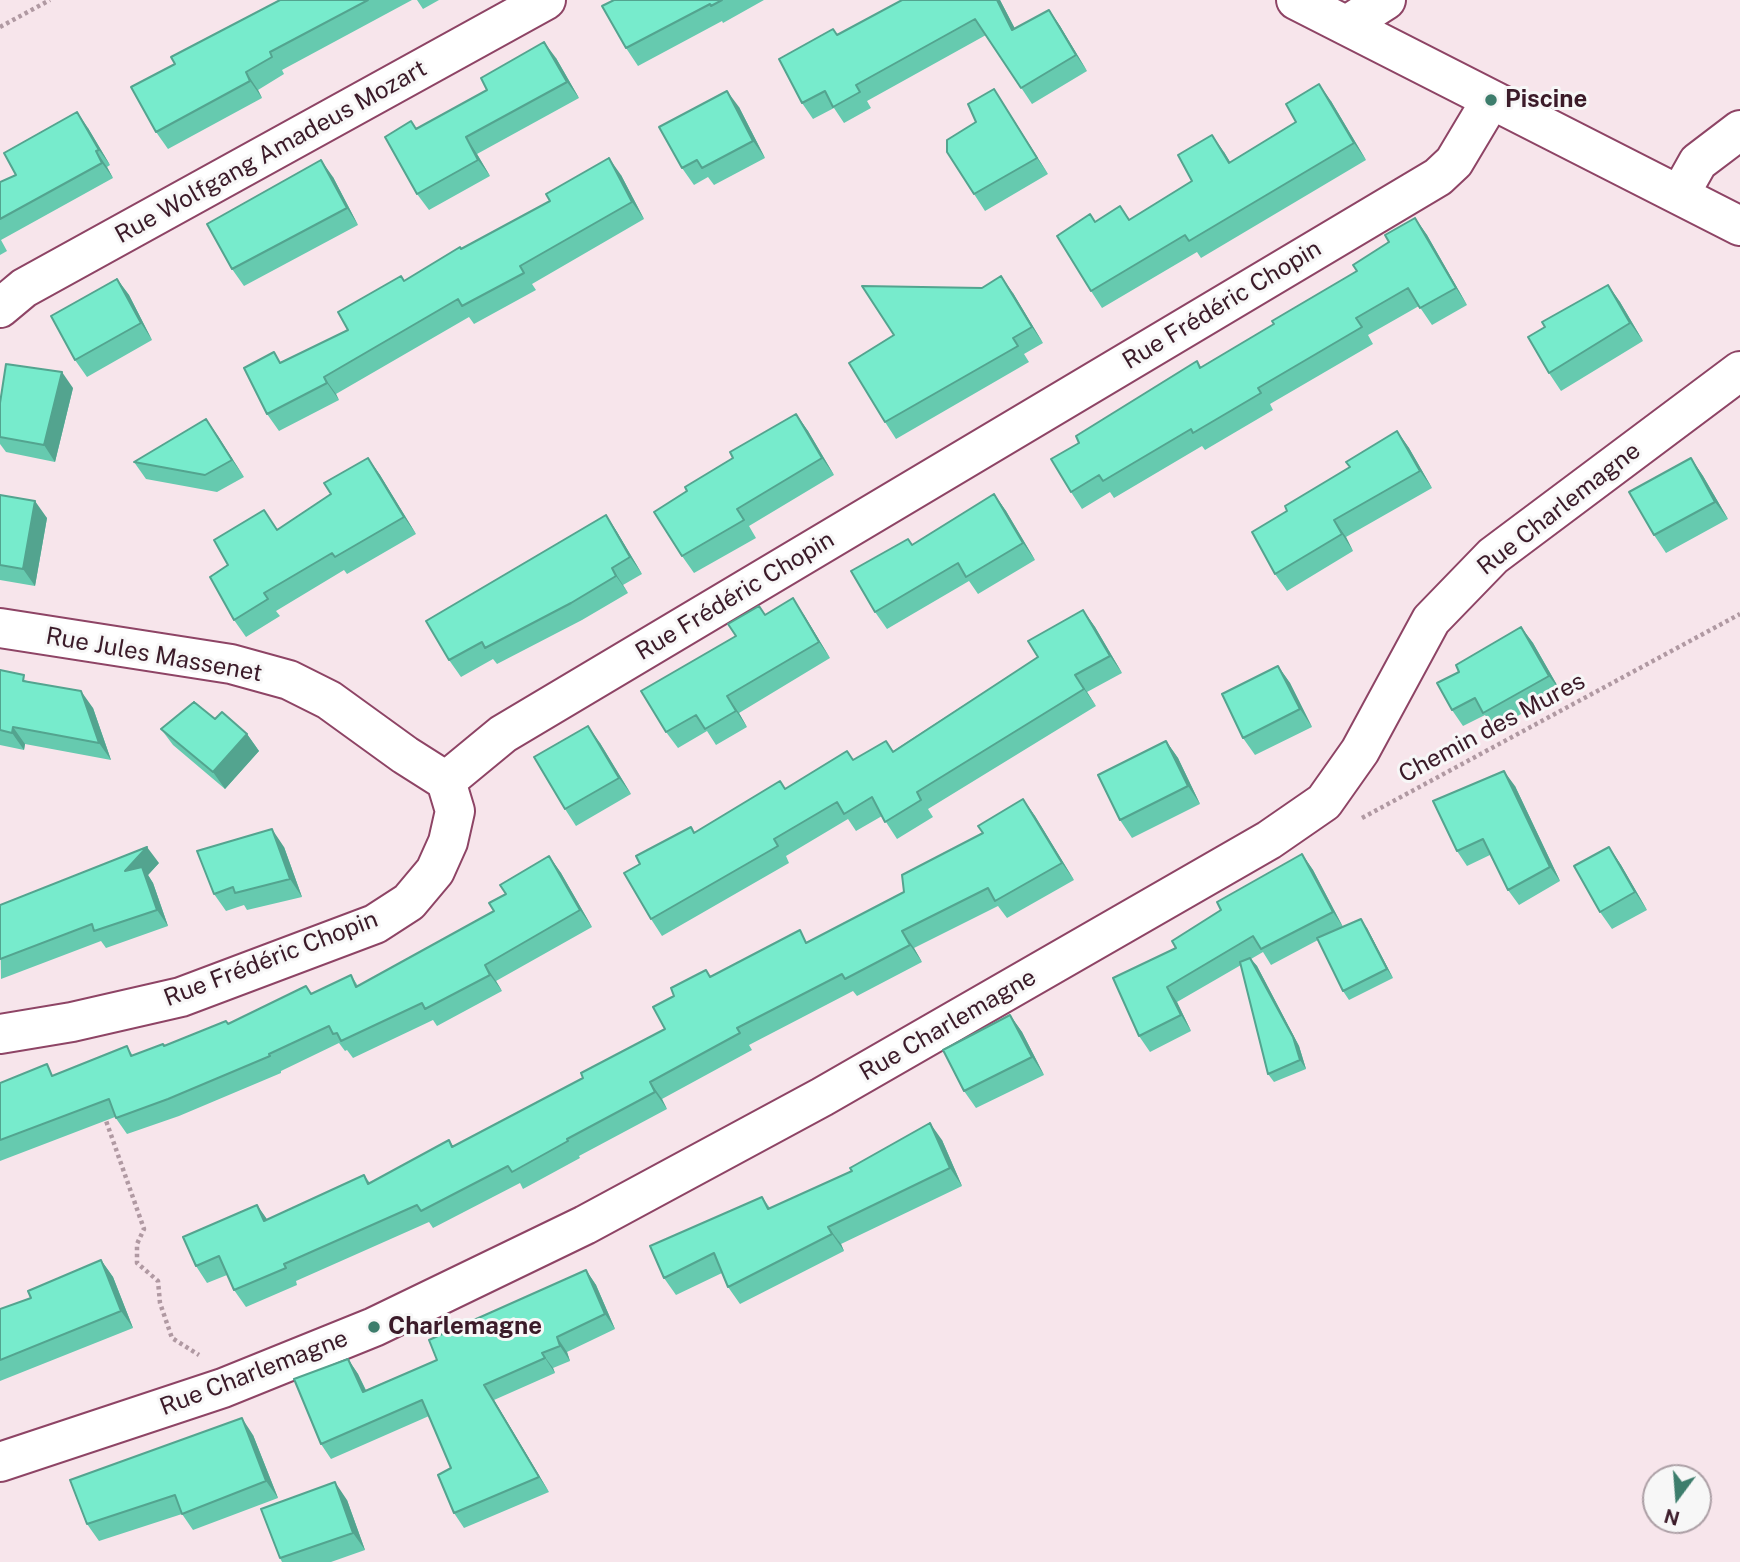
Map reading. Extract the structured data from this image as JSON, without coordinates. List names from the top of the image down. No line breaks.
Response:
{"streets":{"street":["Rue Wolfgang Amadeus Mozart","Rue Frédéric Chopin","Rue Charlemagne","Rue Jules Massenet"],"path":["Chemin des Mures"]},"crossings":[["Rue Frédéric Chopin","Rue Jules Massenet"]],"places":["Piscine","Charlemagne"],"north":"bottom"}
